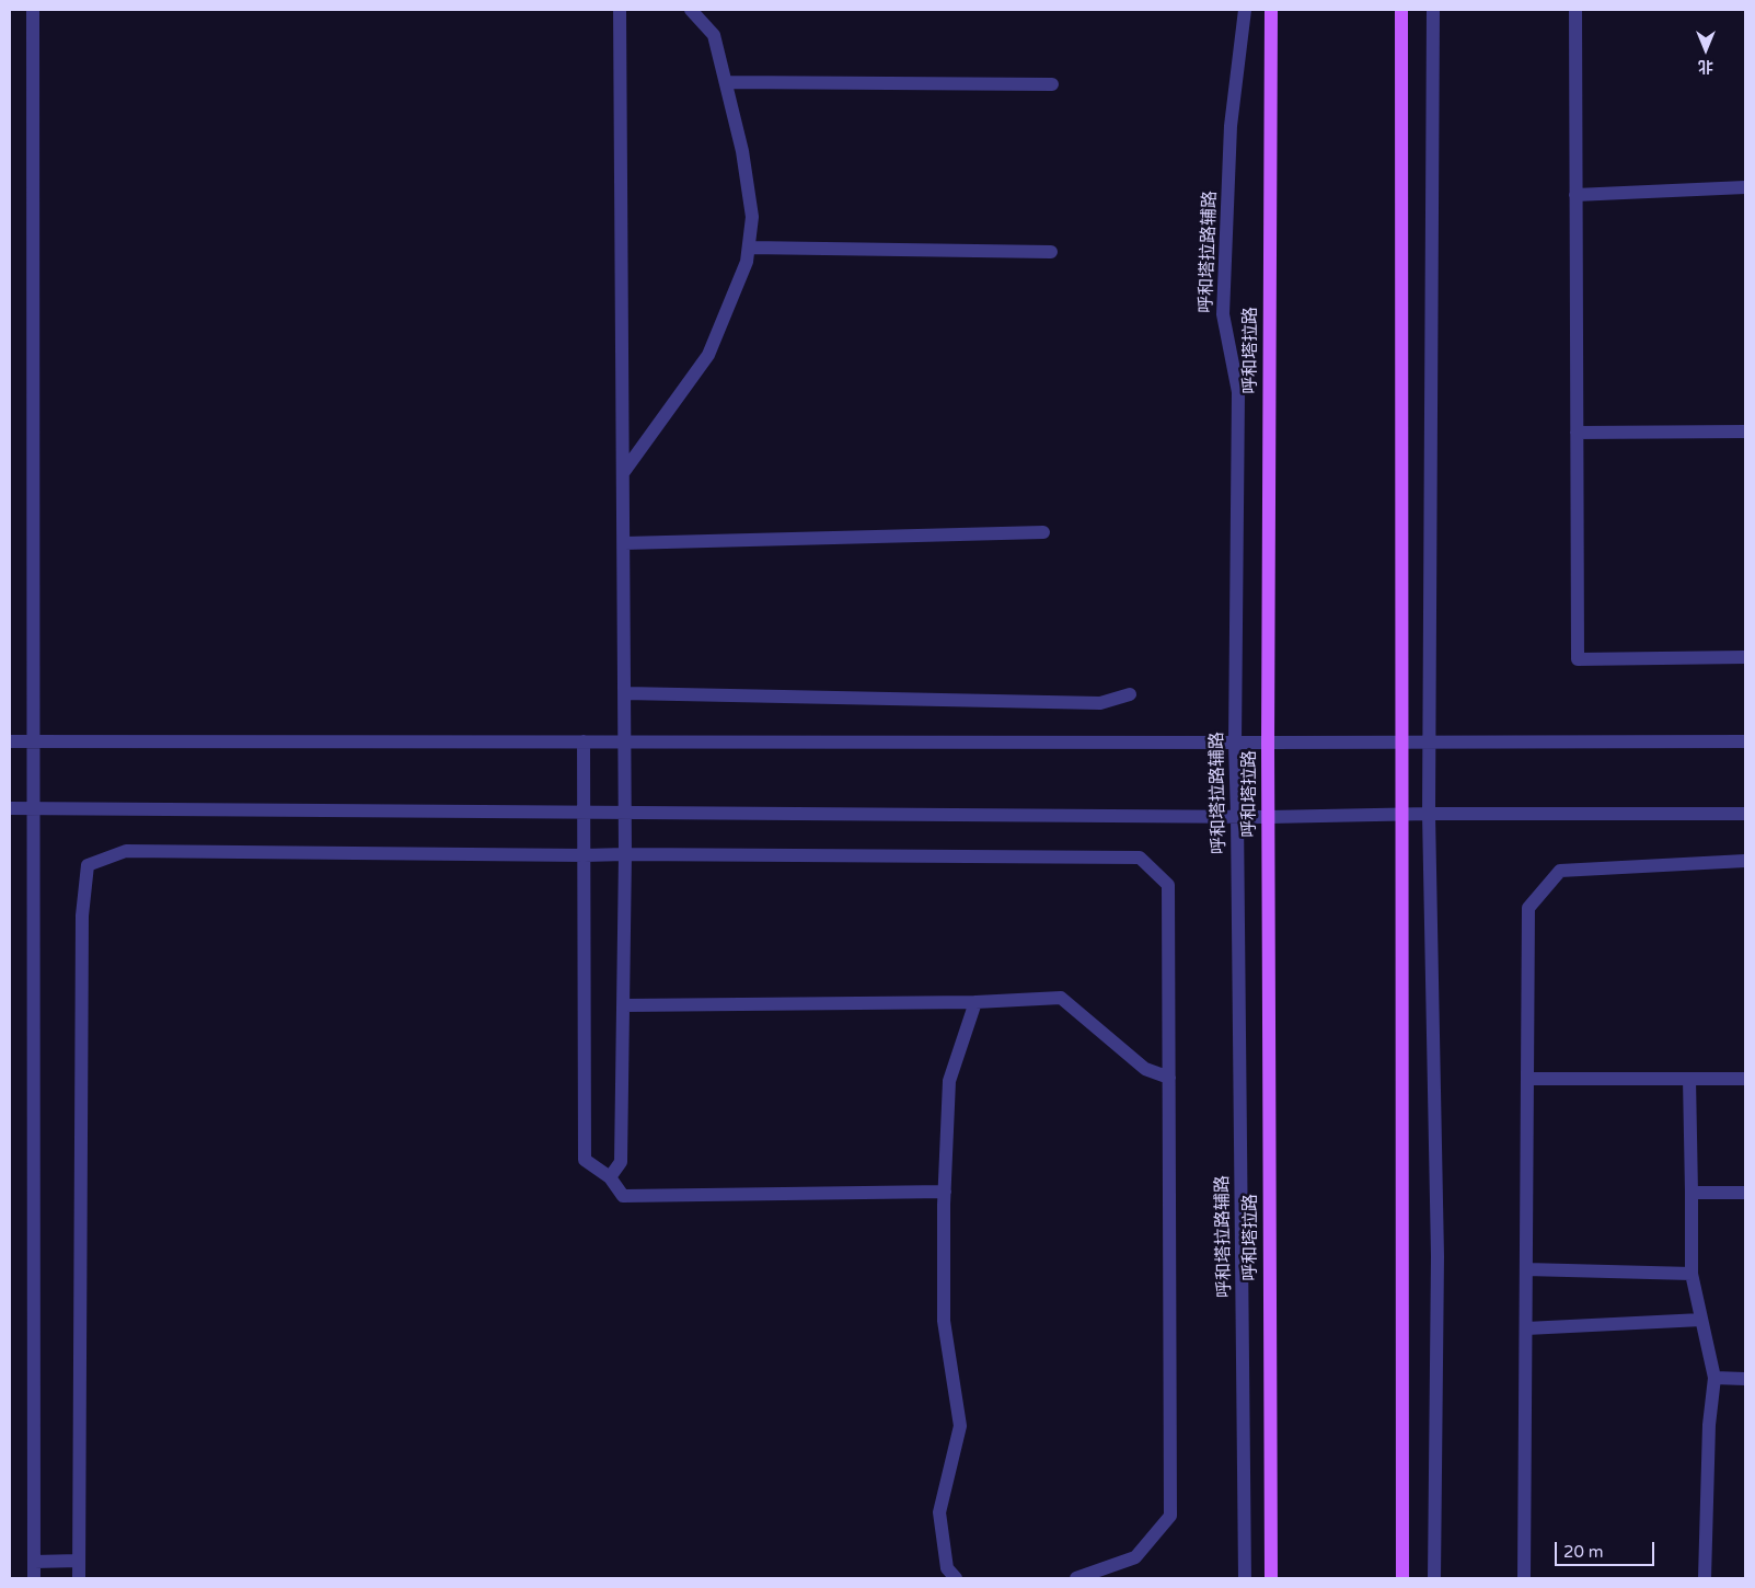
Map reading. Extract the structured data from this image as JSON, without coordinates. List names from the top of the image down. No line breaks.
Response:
{"streets":{"main road":["呼和塔拉路"],"street":["呼和塔拉路辅路"]},"scale_bar":"20 m","north":"bottom"}
